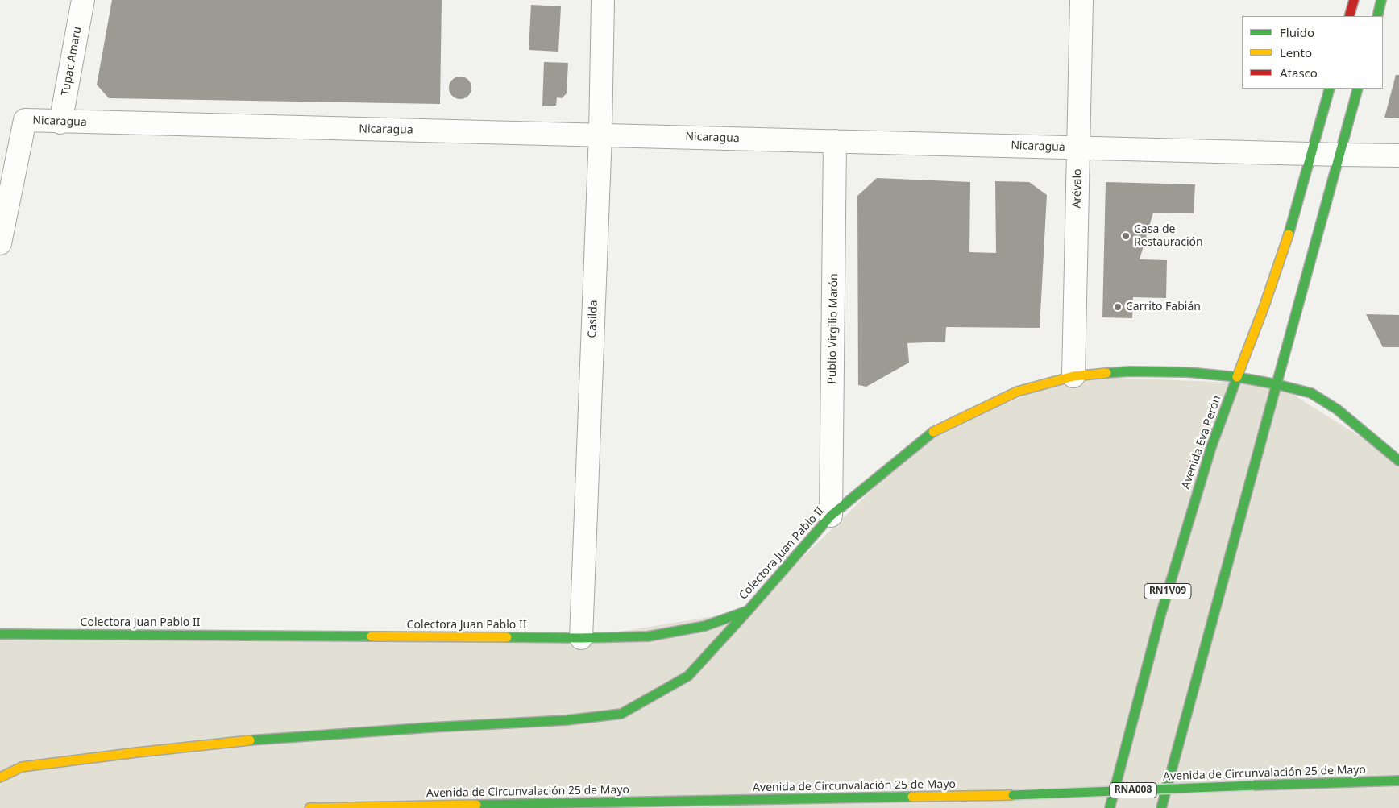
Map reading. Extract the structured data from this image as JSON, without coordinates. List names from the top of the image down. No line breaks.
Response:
{"streets":{"main road":["Avenida Eva Perón","Colectora Juan Pablo II","RN1V09","Avenida de Circunvalación 25 de Mayo","RNA008"],"street":["Tupac Amaru","Nicaragua","Arévalo","Casilda","Publio Virgilio Marón"]},"crossings":[["Tupac Amaru","Nicaragua"],["Nicaragua","Arévalo"],["Nicaragua","Casilda"],["Nicaragua","Publio Virgilio Marón"],["Nicaragua","Avenida Eva Perón"],["Arévalo","Colectora Juan Pablo II"],["Casilda","Colectora Juan Pablo II"],["Publio Virgilio Marón","Colectora Juan Pablo II"],["Avenida Eva Perón","Colectora Juan Pablo II"]],"places":["Casa de Restauración","Carrito Fabián"],"legend":["Fluido","Lento","Atasco"]}
